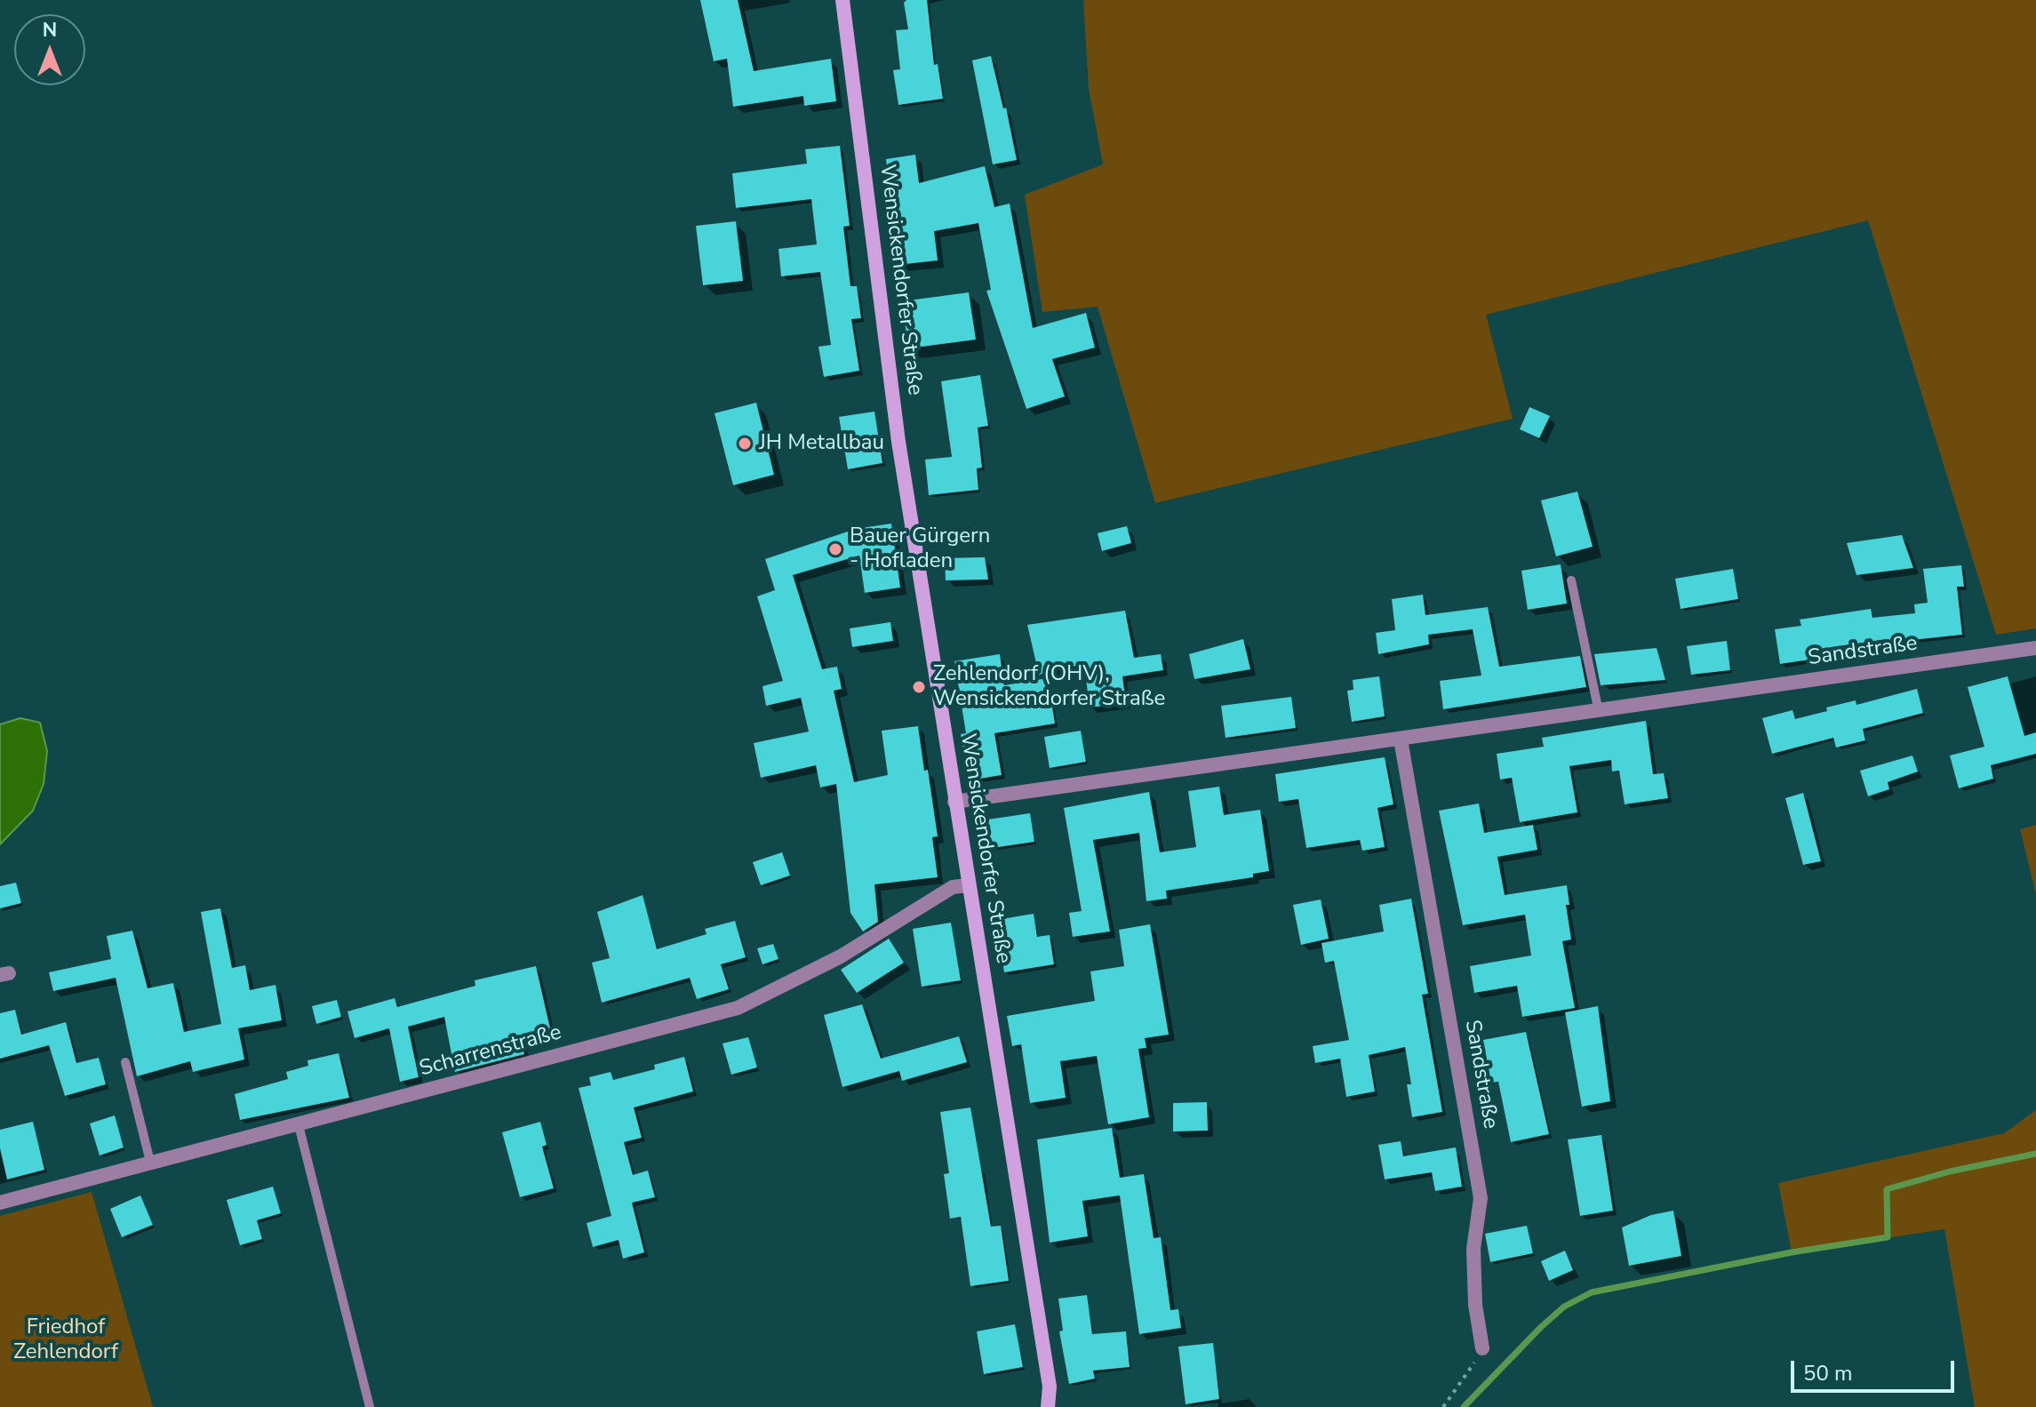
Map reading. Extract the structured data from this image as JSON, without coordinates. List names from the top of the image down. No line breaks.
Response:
{"streets":{"main road":["Wensickendorfer Straße"],"street":["Sandstraße","Scharrenstraße"]},"crossings":[["Wensickendorfer Straße","Sandstraße"],["Wensickendorfer Straße","Scharrenstraße"]],"parks":["Friedhof Zehlendorf"],"places":["JH Metallbau","Bauer Gürgern - Hofladen","Zehlendorf (OHV), Wensickendorfer Straße"],"scale_bar":"50 m","north":"top"}
